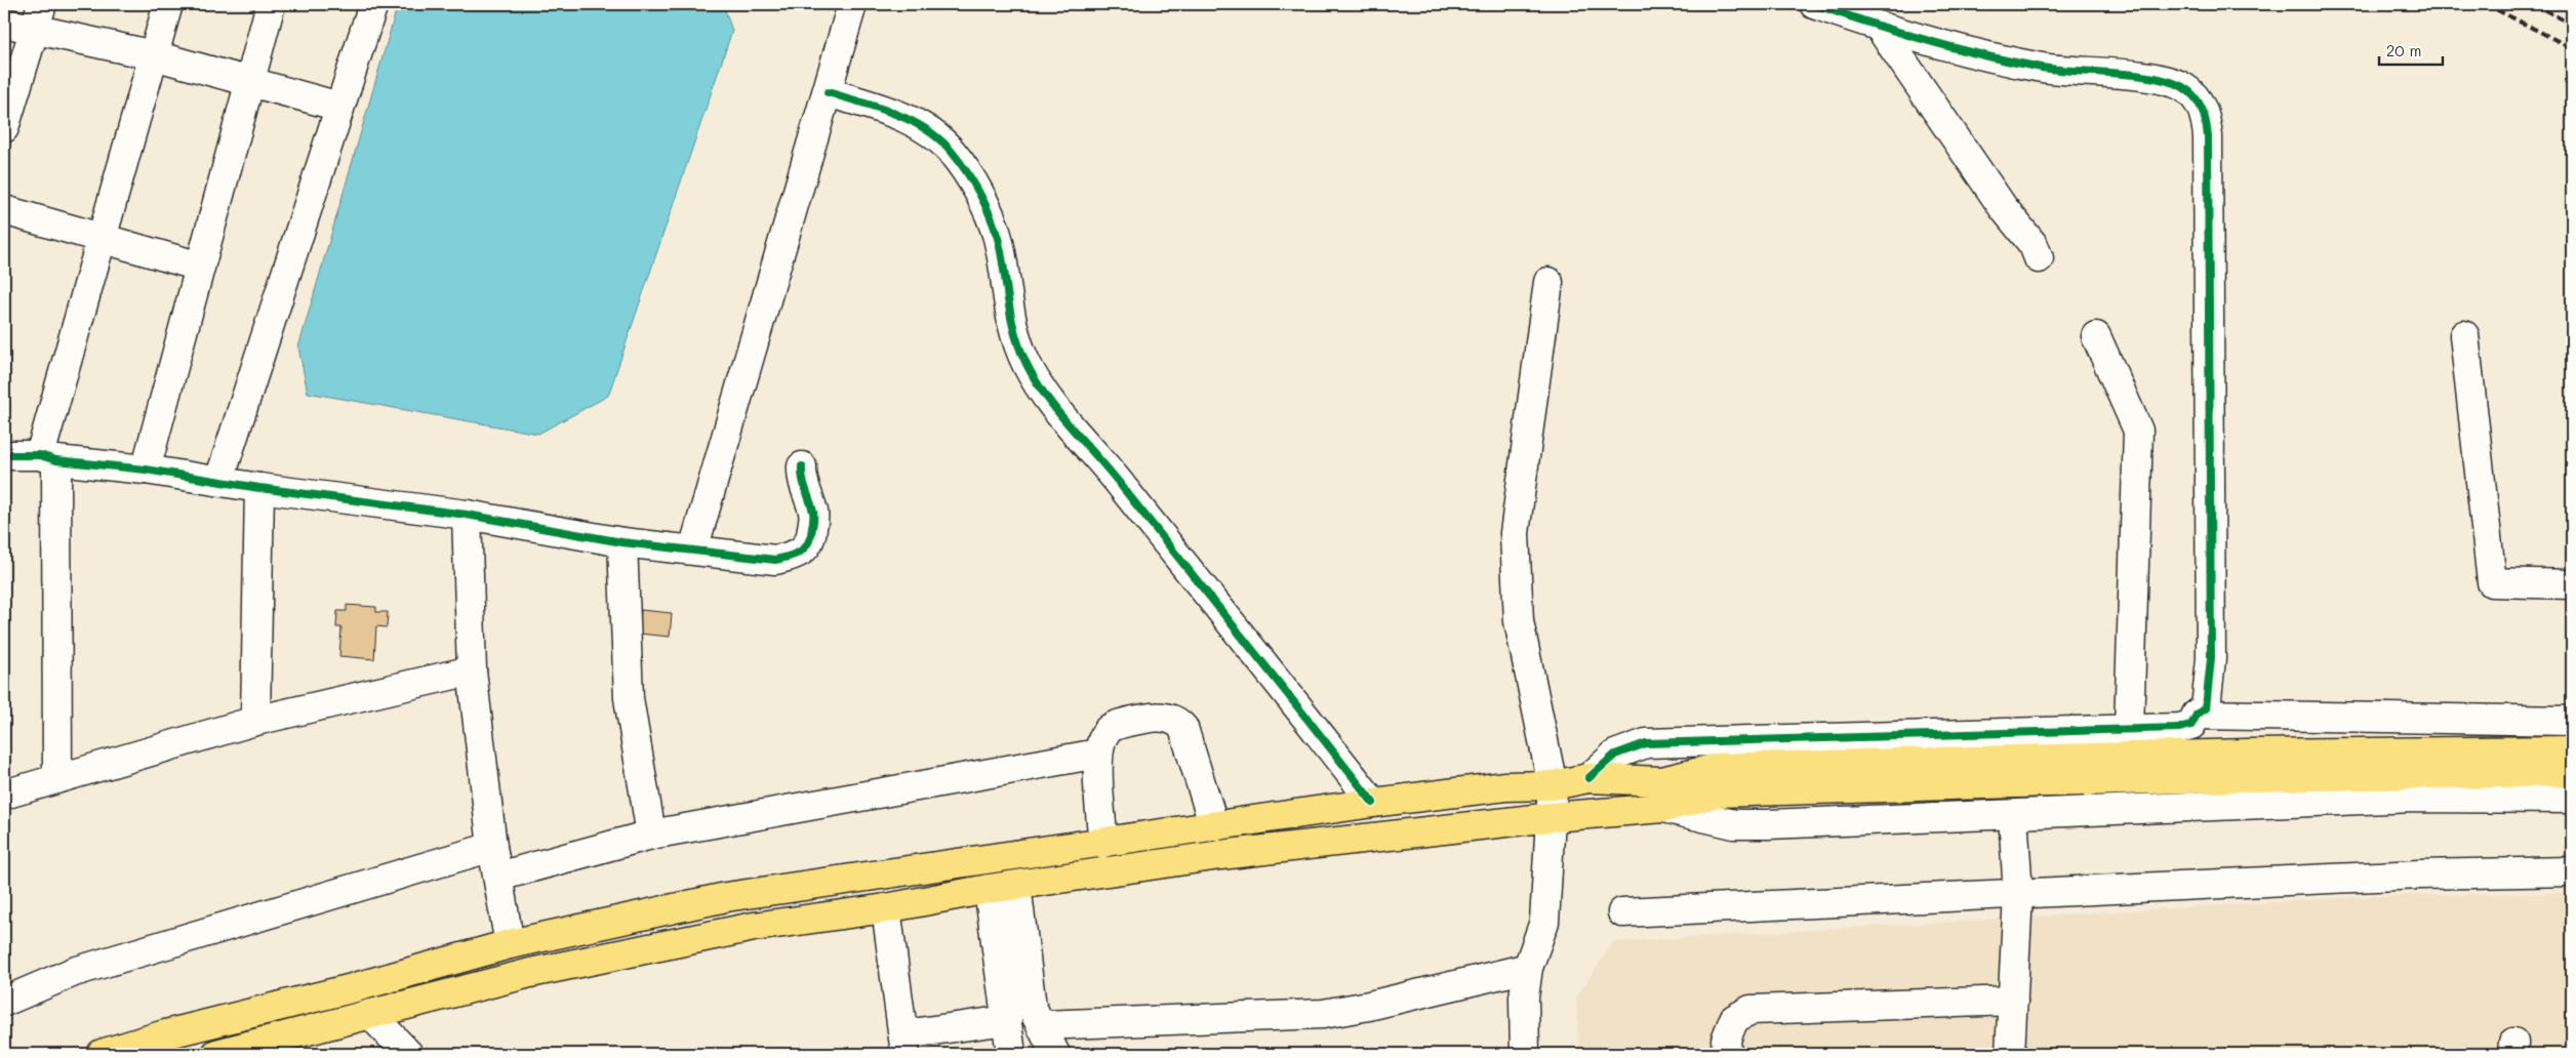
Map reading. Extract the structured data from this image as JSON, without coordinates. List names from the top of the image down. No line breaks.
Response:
{"scale_bar":"20 m"}
